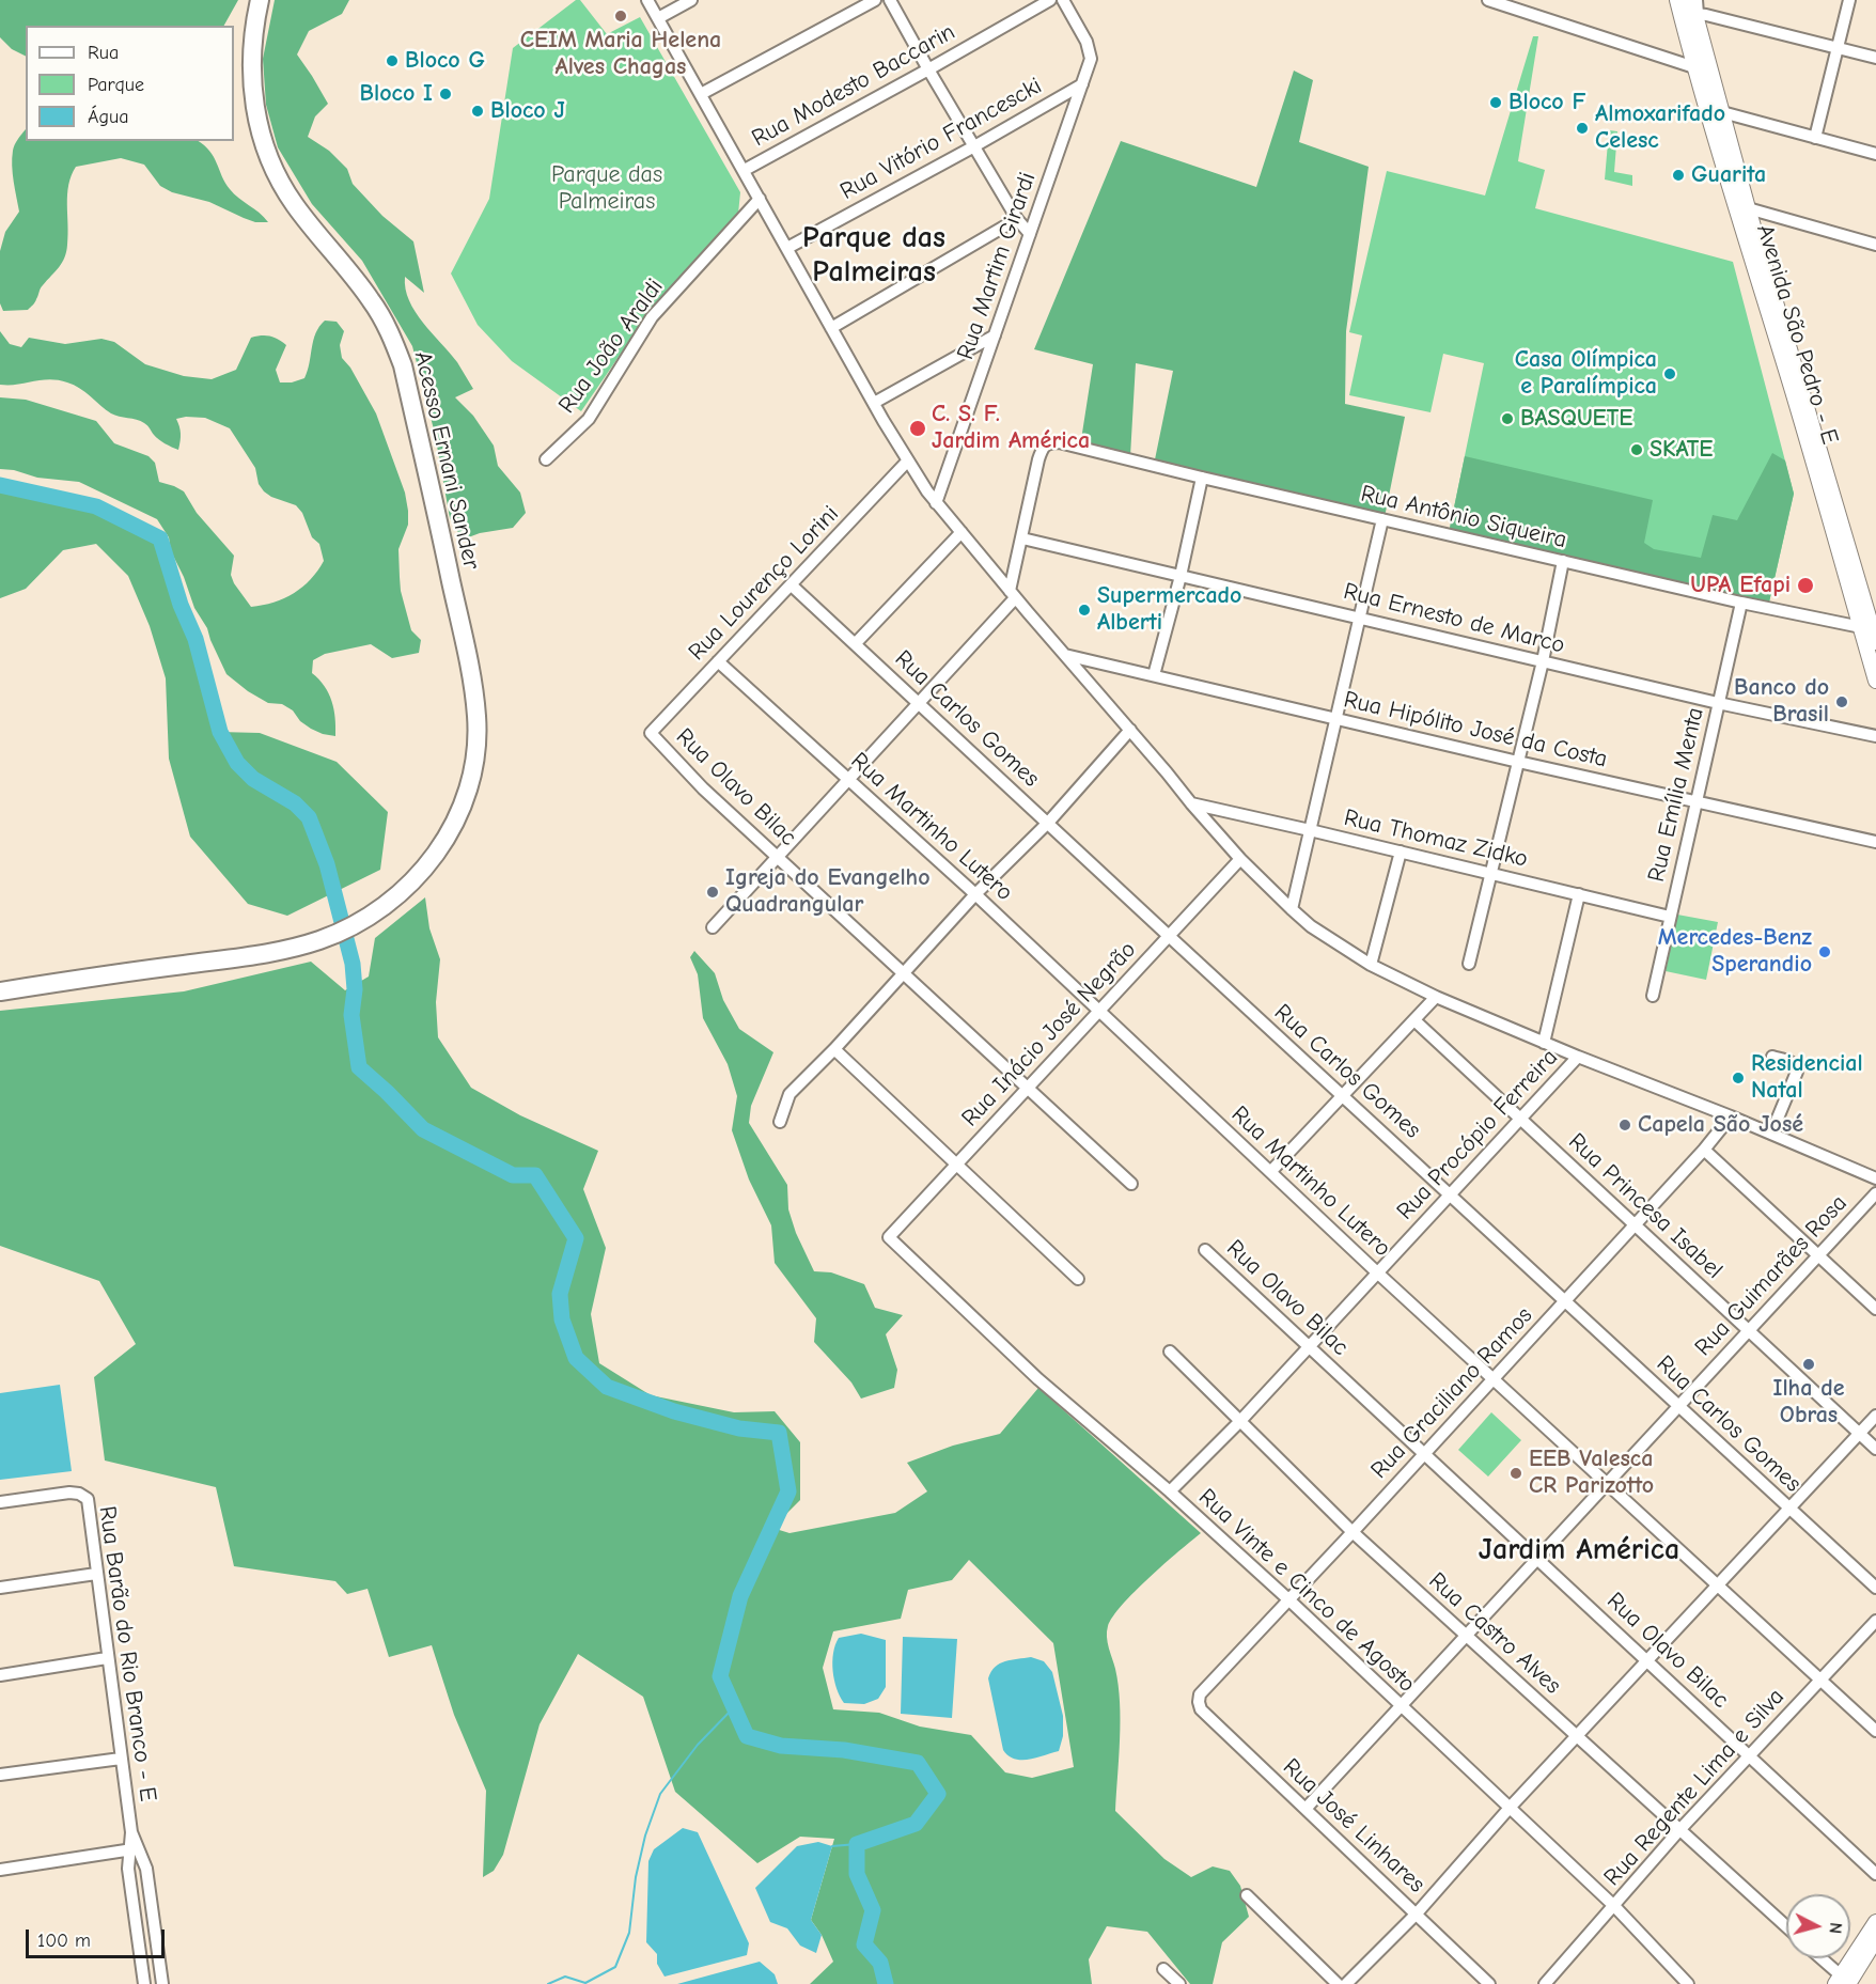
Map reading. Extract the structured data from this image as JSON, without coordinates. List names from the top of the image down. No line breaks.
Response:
{"streets":{"highway":["Acesso Ernani Sander"],"main road":["Avenida São Pedro - E"],"street":["Rua Modesto Baccarin","Rua Vitório Francescki","Rua Martim Girardi","Rua João Araldi","Rua Antônio Siqueira","Rua Lourenço Lorini","Rua Ernesto de Marco","Rua Carlos Gomes","Rua Hipólito José da Costa","Rua Olavo Bilac","Rua Emília Menta","Rua Martinho Lutero","Rua Thomaz Zidko","Rua Inácio José Negrão","Rua Procópio Ferreira","Rua Princesa Isabel","Rua Guimarães Rosa","Rua Graciliano Ramos","Rua Vinte e Cinco de Agosto","Rua Castro Alves","Rua Barão do Rio Branco - E","Rua Regente Lima e Silva","Rua José Linhares"]},"crossings":[["Rua Vitório Francescki","Rua Martim Girardi"],["Avenida São Pedro - E","Rua Antônio Siqueira"],["Rua Antônio Siqueira","Rua Ernesto de Marco"],["Rua Antônio Siqueira","Rua Emília Menta"],["Rua Lourenço Lorini","Rua Carlos Gomes"],["Rua Lourenço Lorini","Rua Olavo Bilac"],["Rua Lourenço Lorini","Rua Martinho Lutero"],["Rua Ernesto de Marco","Rua Emília Menta"],["Rua Carlos Gomes","Rua Inácio José Negrão"],["Rua Carlos Gomes","Rua Procópio Ferreira"],["Rua Carlos Gomes","Rua Guimarães Rosa"],["Rua Carlos Gomes","Rua Graciliano Ramos"],["Rua Hipólito José da Costa","Rua Emília Menta"],["Rua Olavo Bilac","Rua Inácio José Negrão"],["Rua Olavo Bilac","Rua Procópio Ferreira"],["Rua Olavo Bilac","Rua Guimarães Rosa"],["Rua Olavo Bilac","Rua Graciliano Ramos"],["Rua Olavo Bilac","Rua Regente Lima e Silva"],["Rua Emília Menta","Rua Thomaz Zidko"],["Rua Martinho Lutero","Rua Inácio José Negrão"],["Rua Martinho Lutero","Rua Procópio Ferreira"],["Rua Martinho Lutero","Rua Guimarães Rosa"],["Rua Martinho Lutero","Rua Graciliano Ramos"],["Rua Martinho Lutero","Rua Regente Lima e Silva"],["Rua Inácio José Negrão","Rua Vinte e Cinco de Agosto"],["Rua Procópio Ferreira","Rua Princesa Isabel"],["Rua Procópio Ferreira","Rua Vinte e Cinco de Agosto"],["Rua Procópio Ferreira","Rua Castro Alves"],["Rua Princesa Isabel","Rua Guimarães Rosa"],["Rua Princesa Isabel","Rua Graciliano Ramos"],["Rua Guimarães Rosa","Rua Vinte e Cinco de Agosto"],["Rua Guimarães Rosa","Rua Castro Alves"],["Rua Guimarães Rosa","Rua José Linhares"],["Rua Graciliano Ramos","Rua Vinte e Cinco de Agosto"],["Rua Graciliano Ramos","Rua Castro Alves"],["Rua Graciliano Ramos","Rua José Linhares"],["Rua Vinte e Cinco de Agosto","Rua Regente Lima e Silva"],["Rua Castro Alves","Rua Regente Lima e Silva"]],"districts":["Parque das Palmeiras","Jardim América"],"parks":["Parque das Palmeiras"],"places":["CEIM Maria Helena Alves Chagas","Bloco G","Bloco I","Bloco F","Bloco J","Almoxarifado Celesc","Guarita","Casa Olímpica e Paralímpica","BASQUETE","C. S. F. Jardim América","SKATE","UPA Efapi","Supermercado Alberti","Banco do Brasil","Igreja do Evangelho Quadrangular","Mercedes-Benz Sperandio","Residencial Natal","Capela São José","Ilha de Obras","EEB Valesca CR Parizotto"],"legend":["Rua","Parque","Água"],"scale_bar":"100 m","north":"right"}
